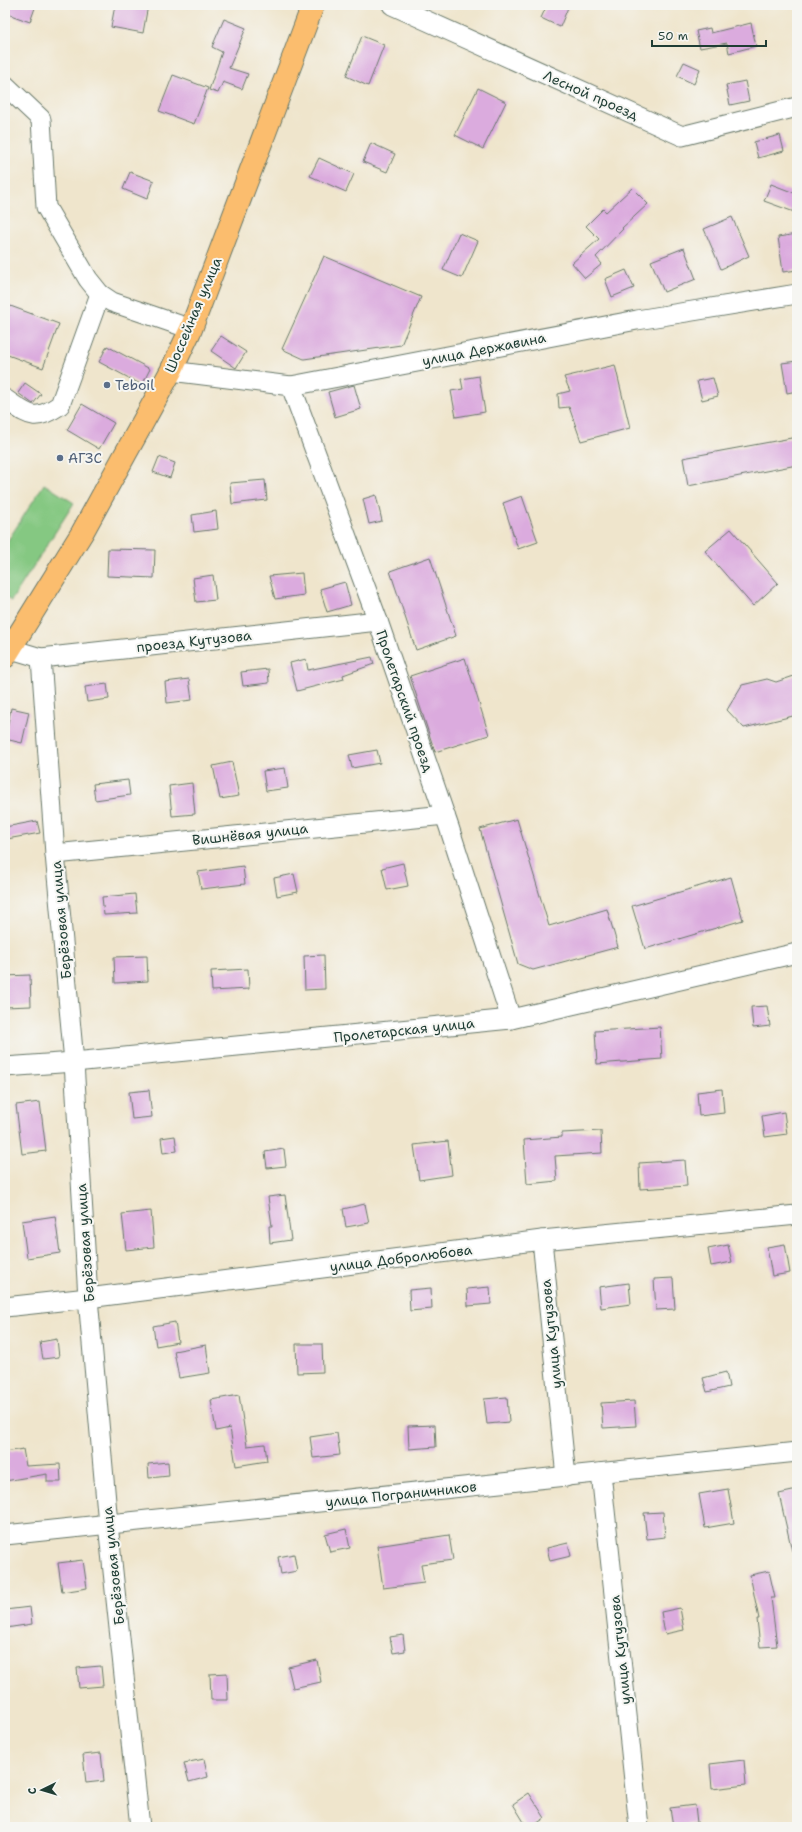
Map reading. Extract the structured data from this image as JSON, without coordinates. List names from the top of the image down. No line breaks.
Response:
{"streets":{"main road":["Шоссейная улица"],"street":["Лесной проезд","улица Державина","проезд Кутузова","Пролетарский проезд","Вишнёвая улица","Берёзовая улица","Пролетарская улица","улица Добролюбова","улица Кутузова","улица Пограничников"]},"crossings":[["Шоссейная улица","улица Державина"],["Шоссейная улица","проезд Кутузова"],["улица Державина","Пролетарский проезд"],["проезд Кутузова","Пролетарский проезд"],["проезд Кутузова","Берёзовая улица"],["Пролетарский проезд","Вишнёвая улица"],["Пролетарский проезд","Пролетарская улица"],["Вишнёвая улица","Берёзовая улица"],["Берёзовая улица","Пролетарская улица"],["Берёзовая улица","улица Добролюбова"],["Берёзовая улица","улица Пограничников"],["улица Добролюбова","улица Кутузова"],["улица Кутузова","улица Пограничников"]],"places":["Teboil","АГЗС"],"scale_bar":"50 m","north":"left"}
